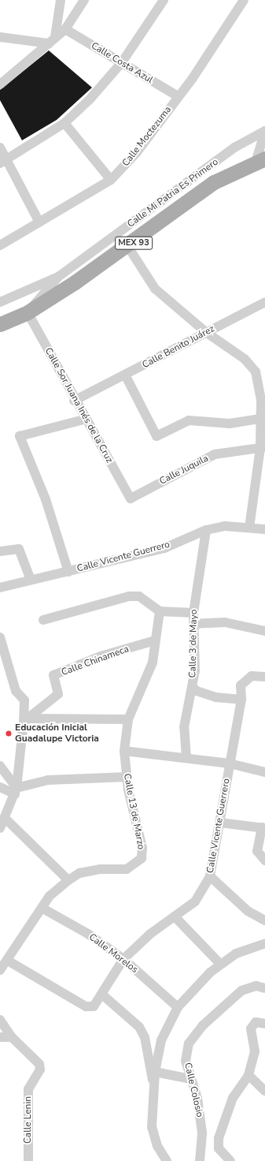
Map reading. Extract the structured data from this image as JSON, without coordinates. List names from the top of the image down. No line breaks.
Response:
{"streets":{"main road":["MEX 93"],"street":["Calle Costa Azul","Calle Moctezuma","Calle Mi Patria Es Primero","Calle Benito Juárez","Calle Sor Juana Inés de la Cruz","Calle Juquila","Calle Vicente Guerrero","Calle 3 de Mayo","Calle Chinameca","Calle 13 de Marzo","Calle Morelos","Calle Colosio","Calle Lenin"]},"crossings":[["Calle Costa Azul","Calle Moctezuma"],["MEX 93","Calle Sor Juana Inés de la Cruz"],["Calle Benito Juárez","Calle Sor Juana Inés de la Cruz"],["Calle Sor Juana Inés de la Cruz","Calle Juquila"],["Calle Vicente Guerrero","Calle 3 de Mayo"],["Calle Vicente Guerrero","Calle 13 de Marzo"],["Calle Vicente Guerrero","Calle Morelos"],["Calle Chinameca","Calle 13 de Marzo"],["Calle 13 de Marzo","Calle Morelos"]],"places":["Educación Inicial Guadalupe Victoria"]}
